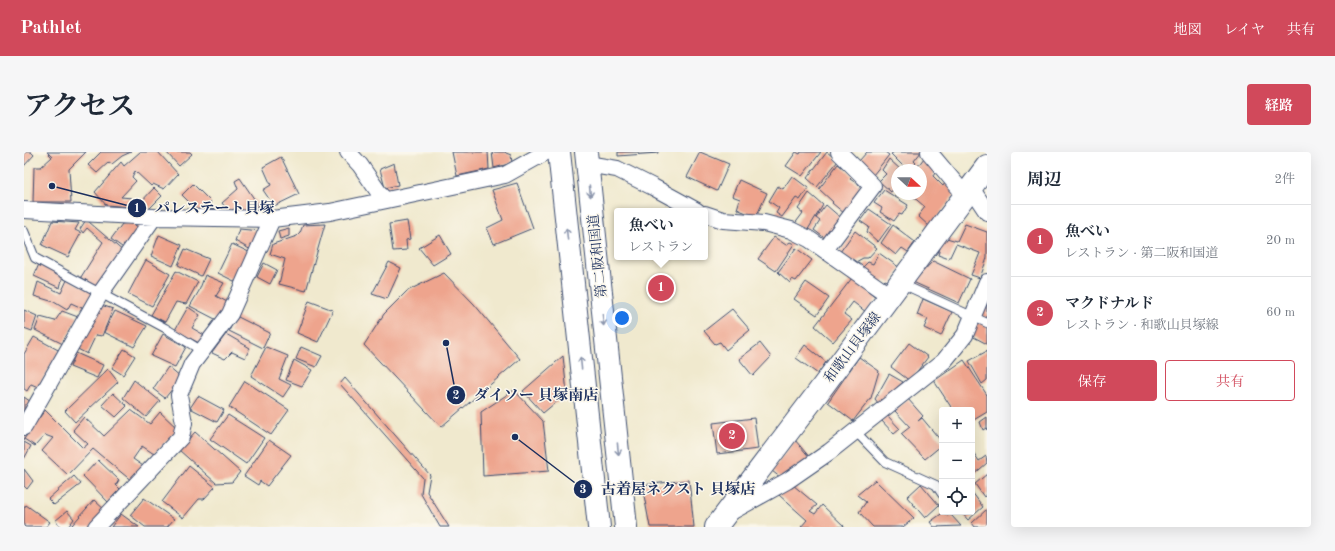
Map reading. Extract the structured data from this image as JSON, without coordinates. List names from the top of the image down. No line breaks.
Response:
{"streets":{"main road":["第二阪和国道","和歌山貝塚線"]},"places":["パレステート貝塚","ダイソー 貝塚南店","古着屋ネクスト 貝塚店"],"north":"right","page":{"header":"Pathlet","nav":["地図","レイヤ","共有"],"title":"アクセス","buttons":["経路",["保存","共有"]],"heading":["周辺","2件"],"list":[{"mark":"1","name":"魚べい","note":"レストラン · 第二阪和国道","value":"20 m"},{"mark":"2","name":"マクドナルド","note":"レストラン · 和歌山貝塚線","value":"60 m"}],"popup":["魚べい","レストラン"],"pins":["1","2"],"map_buttons":["+","−"]}}
